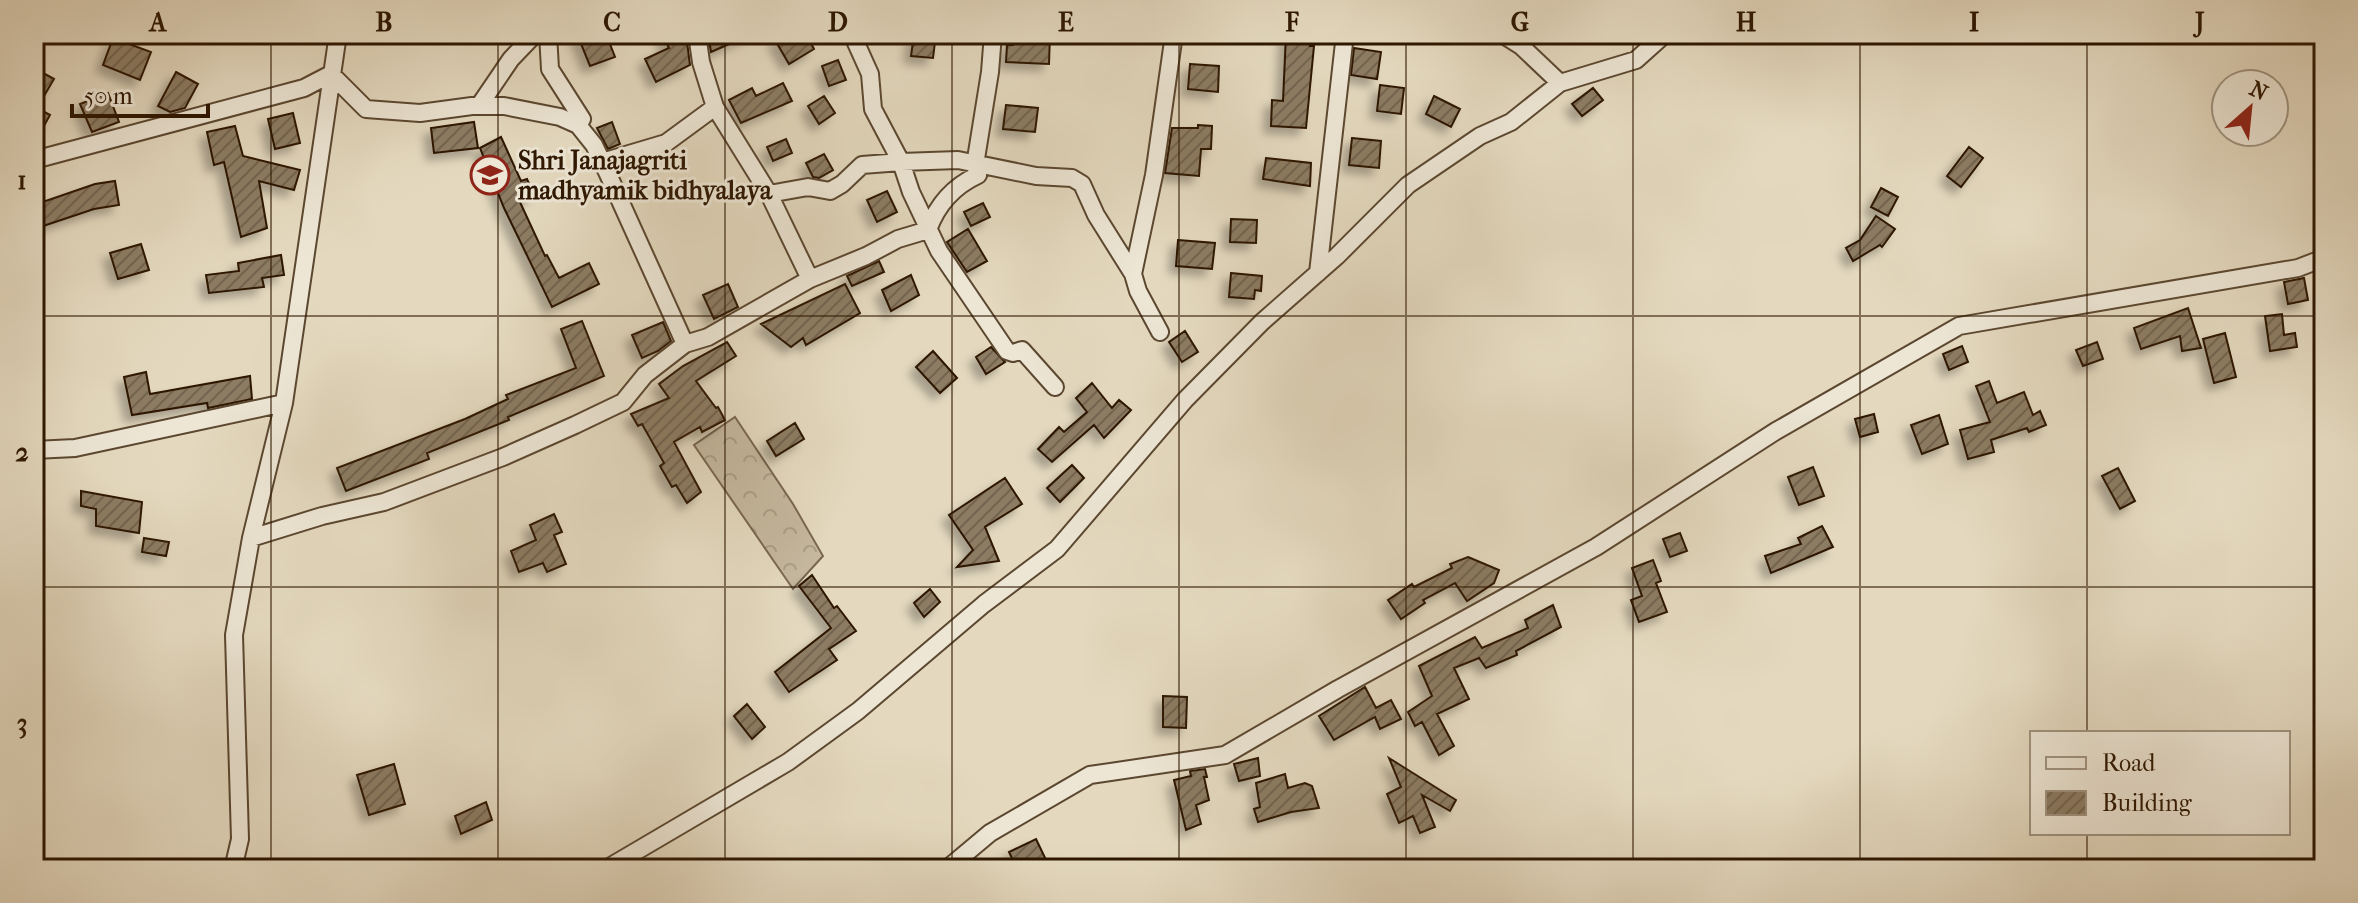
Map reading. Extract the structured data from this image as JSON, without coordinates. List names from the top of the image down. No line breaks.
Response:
{"places":{"school or university":["Shri Janajagriti madhyamik bidhyalaya"]},"legend":["Road","Building"],"scale_bar":"50 m","north":"top right","grid":{"columns":["A","B","C","D","E","F","G","H","I","J"],"rows":["1","2","3"]}}
